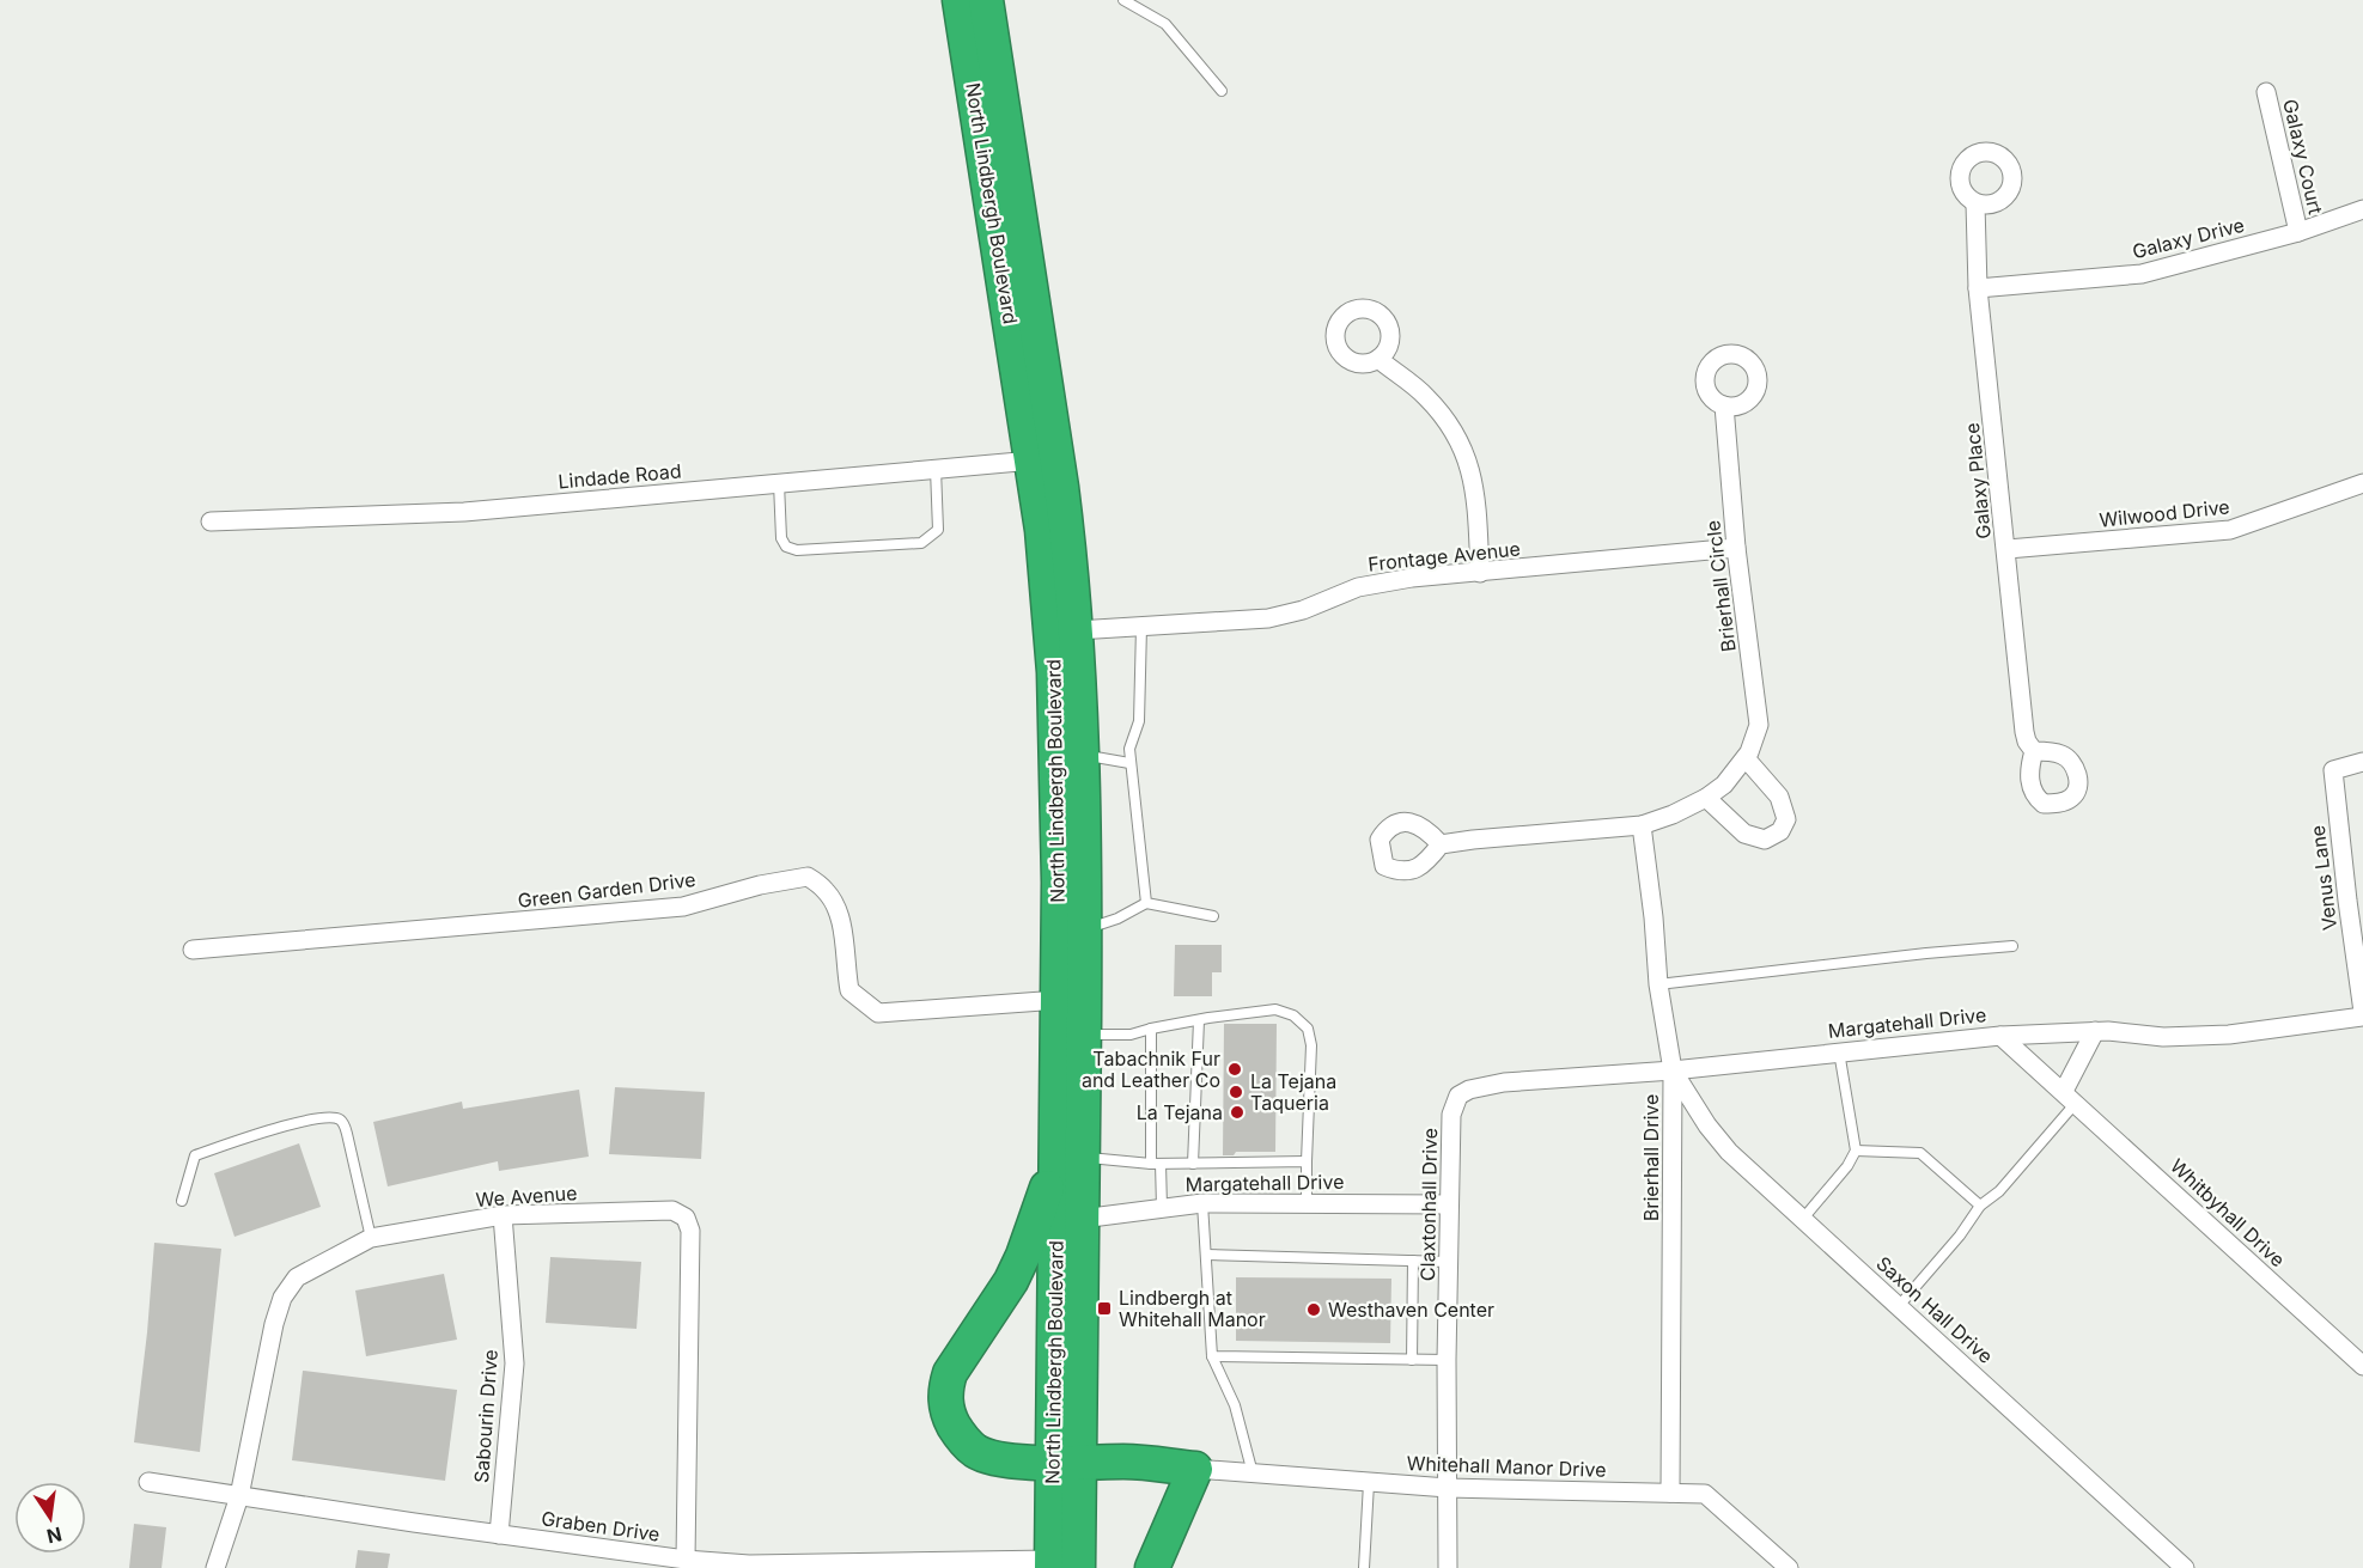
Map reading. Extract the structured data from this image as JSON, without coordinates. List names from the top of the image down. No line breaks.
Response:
{"streets":{"highway":["North Lindbergh Boulevard"],"street":["Galaxy Court","Galaxy Drive","Lindade Road","Galaxy Place","Wilwood Drive","Frontage Avenue","Brierhall Circle","Venus Lane","Green Garden Drive","Margatehall Drive","Brierhall Drive","We Avenue","Claxtonhall Drive","Whitbyhall Drive","Saxon Hall Drive","Sabourin Drive","Whitehall Manor Drive","Graben Drive"]},"crossings":[["Galaxy Court","Galaxy Drive"],["North Lindbergh Boulevard","Lindade Road"],["North Lindbergh Boulevard","Frontage Avenue"],["North Lindbergh Boulevard","Green Garden Drive"],["North Lindbergh Boulevard","Margatehall Drive"],["North Lindbergh Boulevard","Graben Drive"],["Galaxy Drive","Galaxy Place"],["Galaxy Place","Wilwood Drive"],["Frontage Avenue","Brierhall Circle"],["Brierhall Circle","Brierhall Drive"],["Venus Lane","Margatehall Drive"],["Margatehall Drive","Brierhall Drive"],["Margatehall Drive","Claxtonhall Drive"],["Margatehall Drive","Whitbyhall Drive"],["Margatehall Drive","Saxon Hall Drive"],["Brierhall Drive","Saxon Hall Drive"],["Brierhall Drive","Whitehall Manor Drive"],["We Avenue","Sabourin Drive"],["We Avenue","Graben Drive"],["Claxtonhall Drive","Whitehall Manor Drive"],["Sabourin Drive","Graben Drive"]],"places":{"other":["Tabachnik Fur and Leather Co","La Tejana Taqueria","La Tejana","Westhaven Center"],"transit":["Lindbergh at Whitehall Manor"]},"north":"bottom"}
